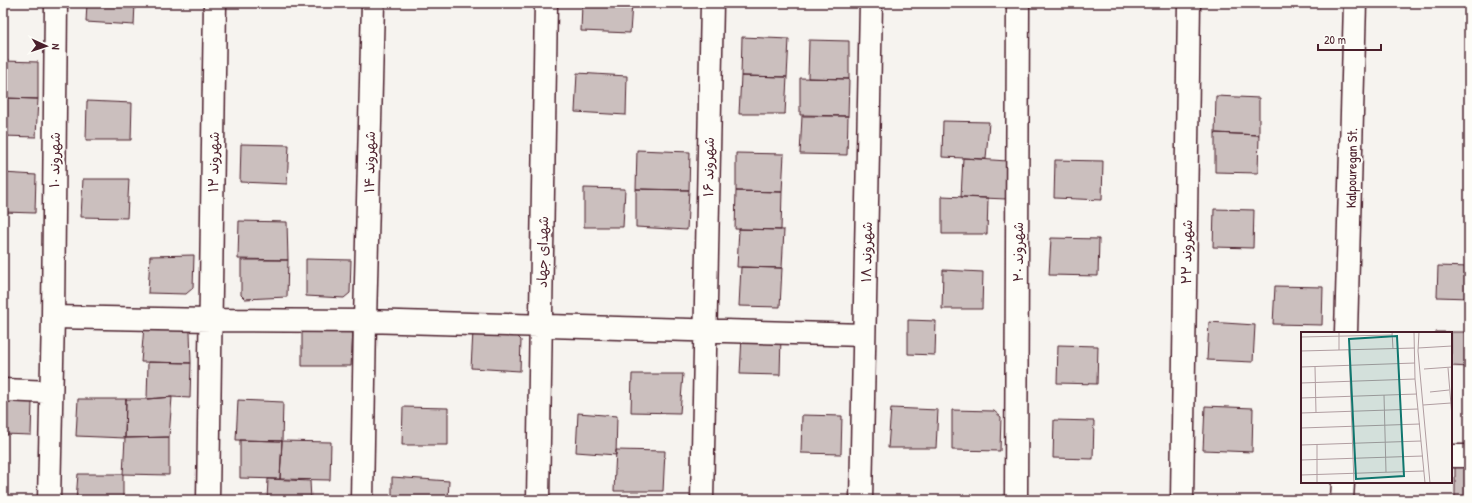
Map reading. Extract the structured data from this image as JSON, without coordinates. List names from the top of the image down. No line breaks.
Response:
{"streets":{"street":["شهروند ۱۰","شهروند ۱۲","شهروند ۱۴","شهروند ۱۶","Kalpouregan St.","شهدای جهاد","شهروند ۱۸","شهروند ۲۰","شهروند ۲۲"]},"scale_bar":"20 m","north":"right"}
